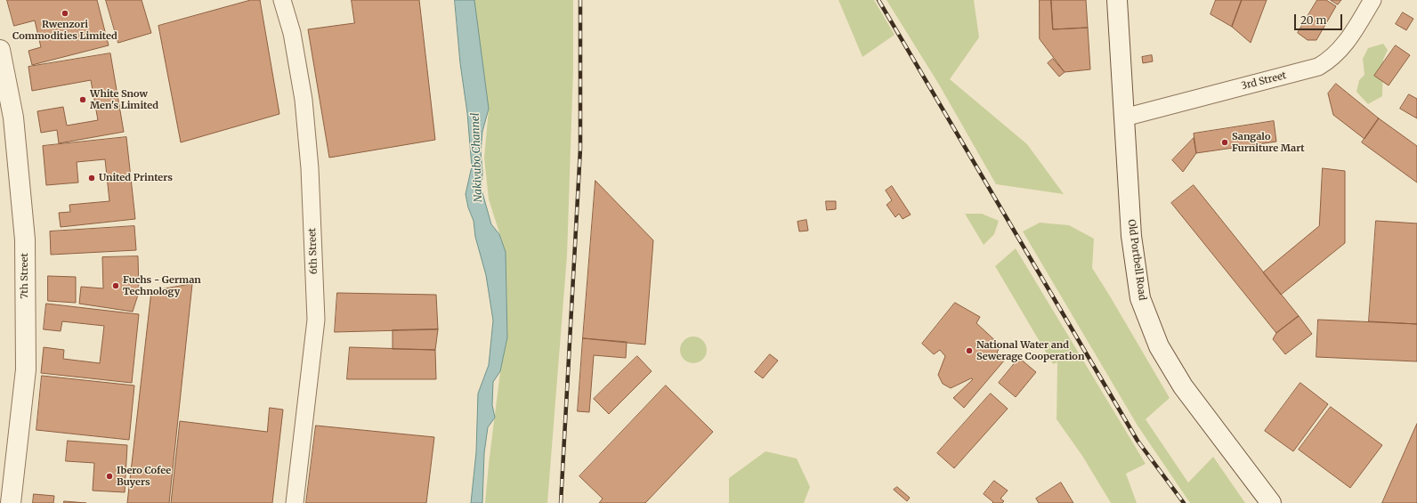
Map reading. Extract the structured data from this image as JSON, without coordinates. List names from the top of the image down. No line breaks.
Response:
{"streets":{"main road":["Old Portbell Road","7th Street"],"street":["3rd Street","6th Street"]},"crossings":[["3rd Street","Old Portbell Road"]],"water":["Nakivubo Channel"],"places":["Rwenzori Commodities Limited","White Snow Men's Limited","Sangalo Furniture Mart","United Printers","Fuchs - German Technology","National Water and Sewerage Cooperation","Ibero Cofee Buyers"],"scale_bar":"20 m"}
